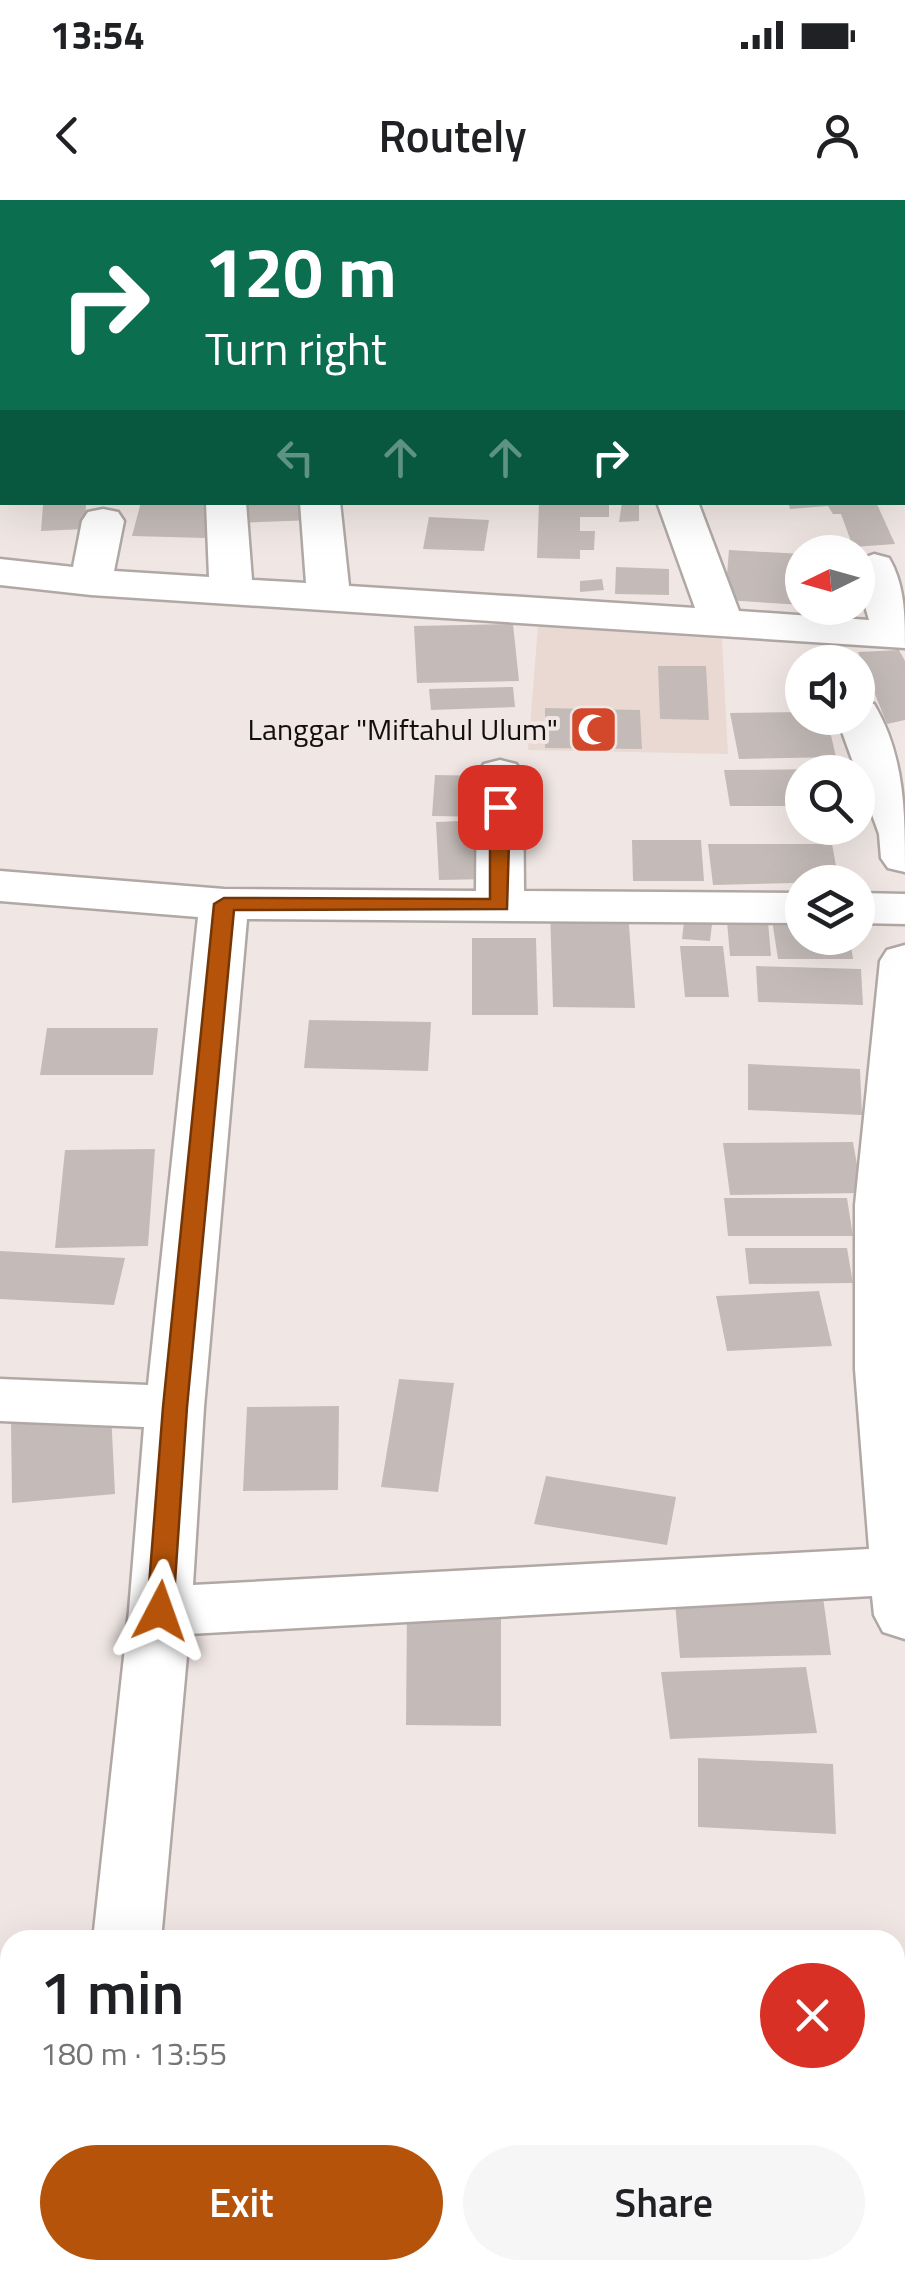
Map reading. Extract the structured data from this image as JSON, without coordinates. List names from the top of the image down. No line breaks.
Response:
{"places":{"mosque":["Langgar \"Miftahul Ulum\""]},"north":"left","page":{"status":"13:54","header":"Routely","turn":["120 m","Turn right"],"heading":["1 min","180 m · 13:55"],"buttons":["Exit","Share"]}}
